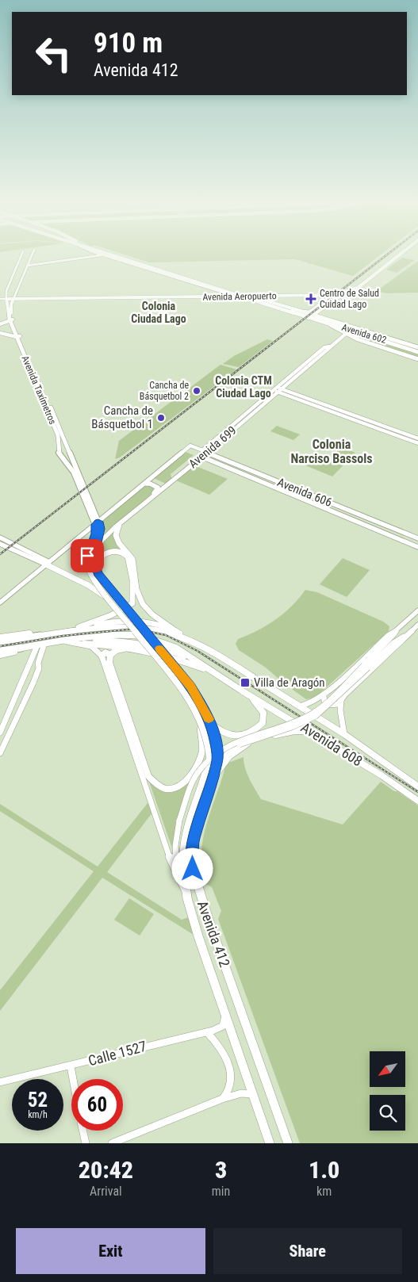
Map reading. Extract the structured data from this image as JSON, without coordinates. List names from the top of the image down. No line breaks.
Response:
{"streets":{"main road":["Avenida Aeropuerto","Avenida 602","Avenida Taxímetros","Avenida 608","Avenida 412"],"street":["Avenida 699","Avenida 606","Calle 1527"]},"crossings":[["Avenida Aeropuerto","Avenida Taxímetros"],["Avenida 602","Avenida 699"],["Avenida Taxímetros","Avenida 412"],["Avenida 699","Avenida 606"],["Avenida 412","Calle 1527"]],"districts":["Colonia Ciudad Lago","Colonia CTM Ciudad Lago","Colonia Narciso Bassols"],"places":{"health":["Centro de Salud Cuidad Lago"],"other":["Cancha de Básquetbol 2","Cancha de Básquetbol 1"],"transit":["Villa de Aragón"]},"north":"bottom left","page":{"turn":["910 m","Avenida 412"],"speed":"52 km/h","limit":"60","eta":["20:42","Arrival","3","min","1.0","km"],"buttons":["Exit","Share"]}}
